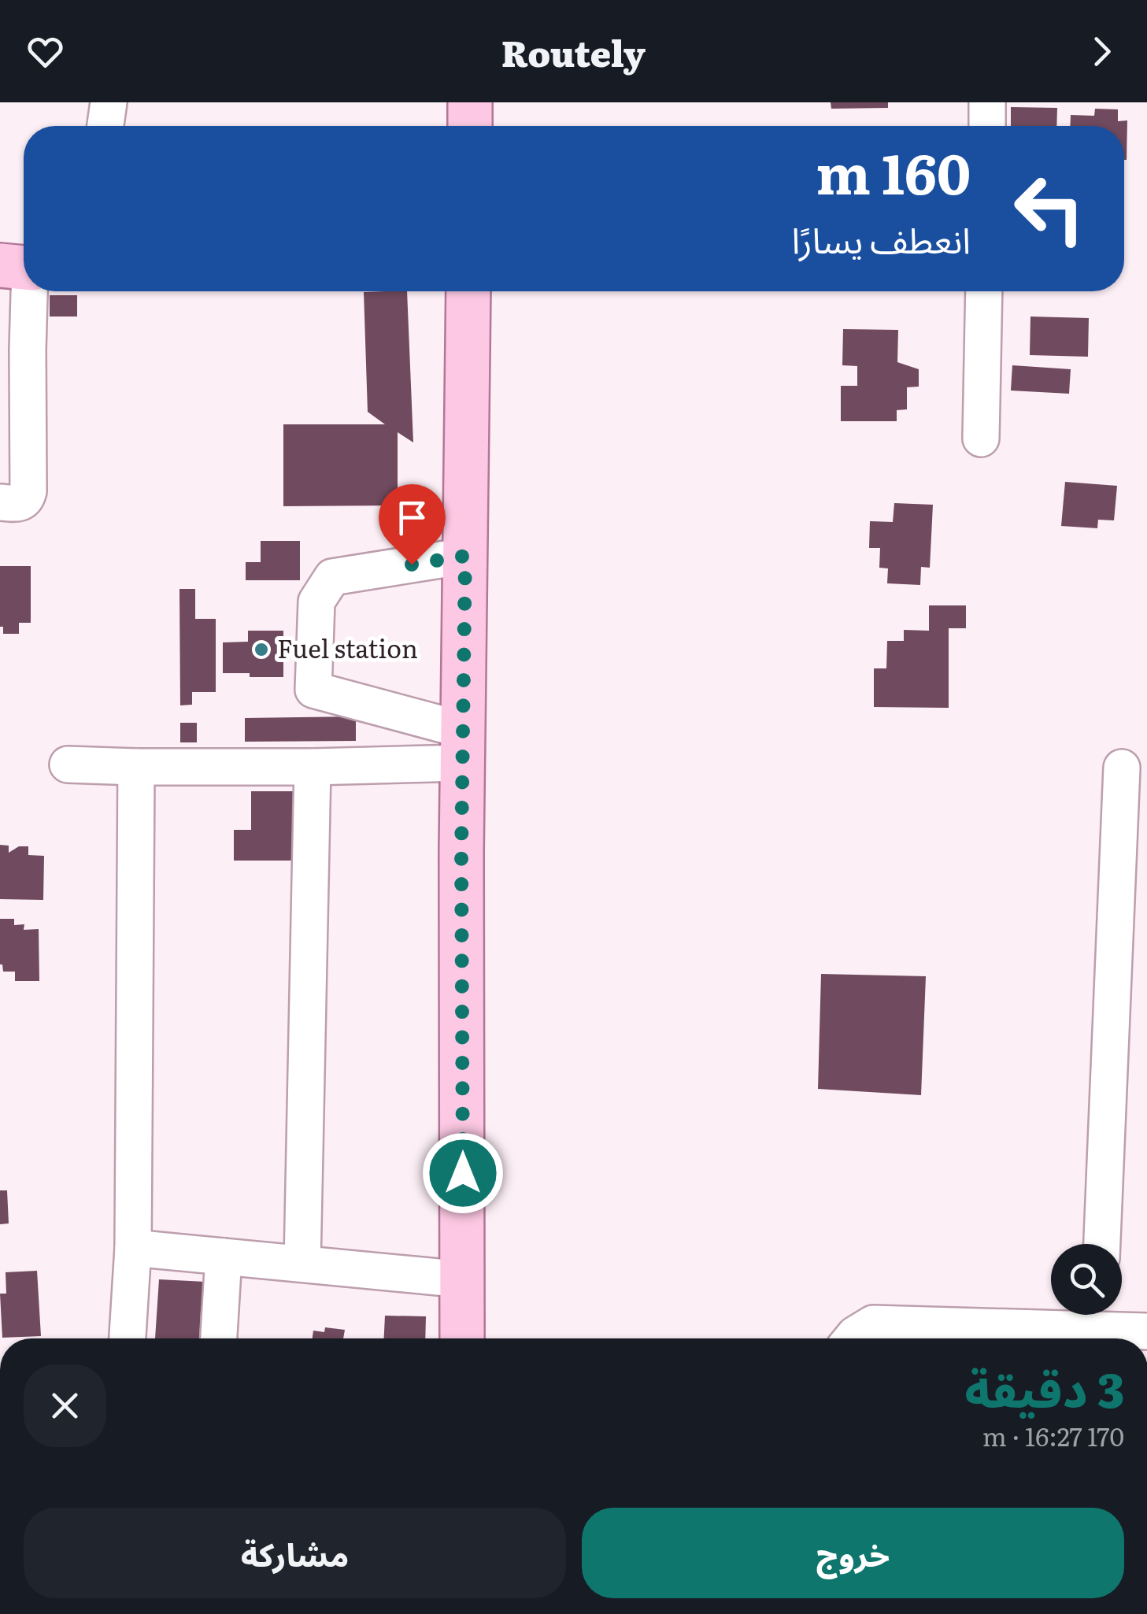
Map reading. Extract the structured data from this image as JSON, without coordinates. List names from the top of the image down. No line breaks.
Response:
{"places":["Fuel station"],"page":{"header":"Routely","turn":["160 m","انعطف يسارًا"],"heading":["3 دقيقة","170 m · 16:27"],"buttons":["خروج","مشاركة"]}}
